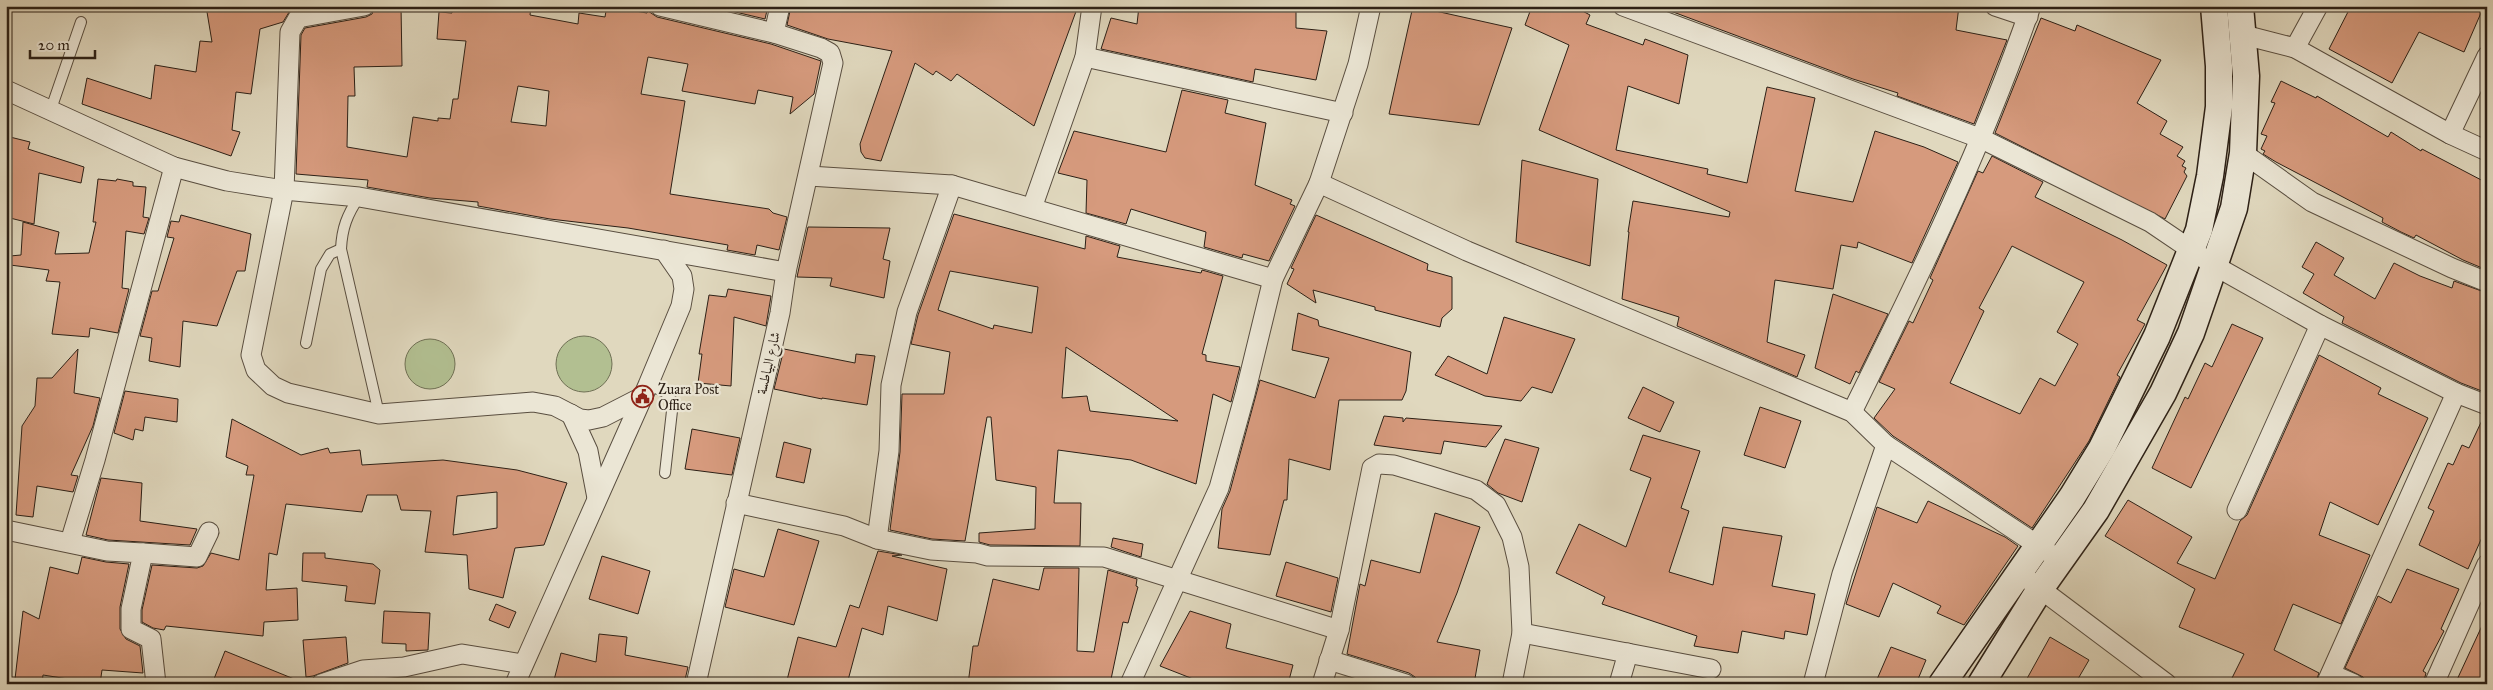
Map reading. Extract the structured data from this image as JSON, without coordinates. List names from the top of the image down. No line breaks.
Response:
{"streets":{"street":["شارع البياطسة"]},"places":{"public building":["Zuara Post Office"]},"scale_bar":"20 m"}
